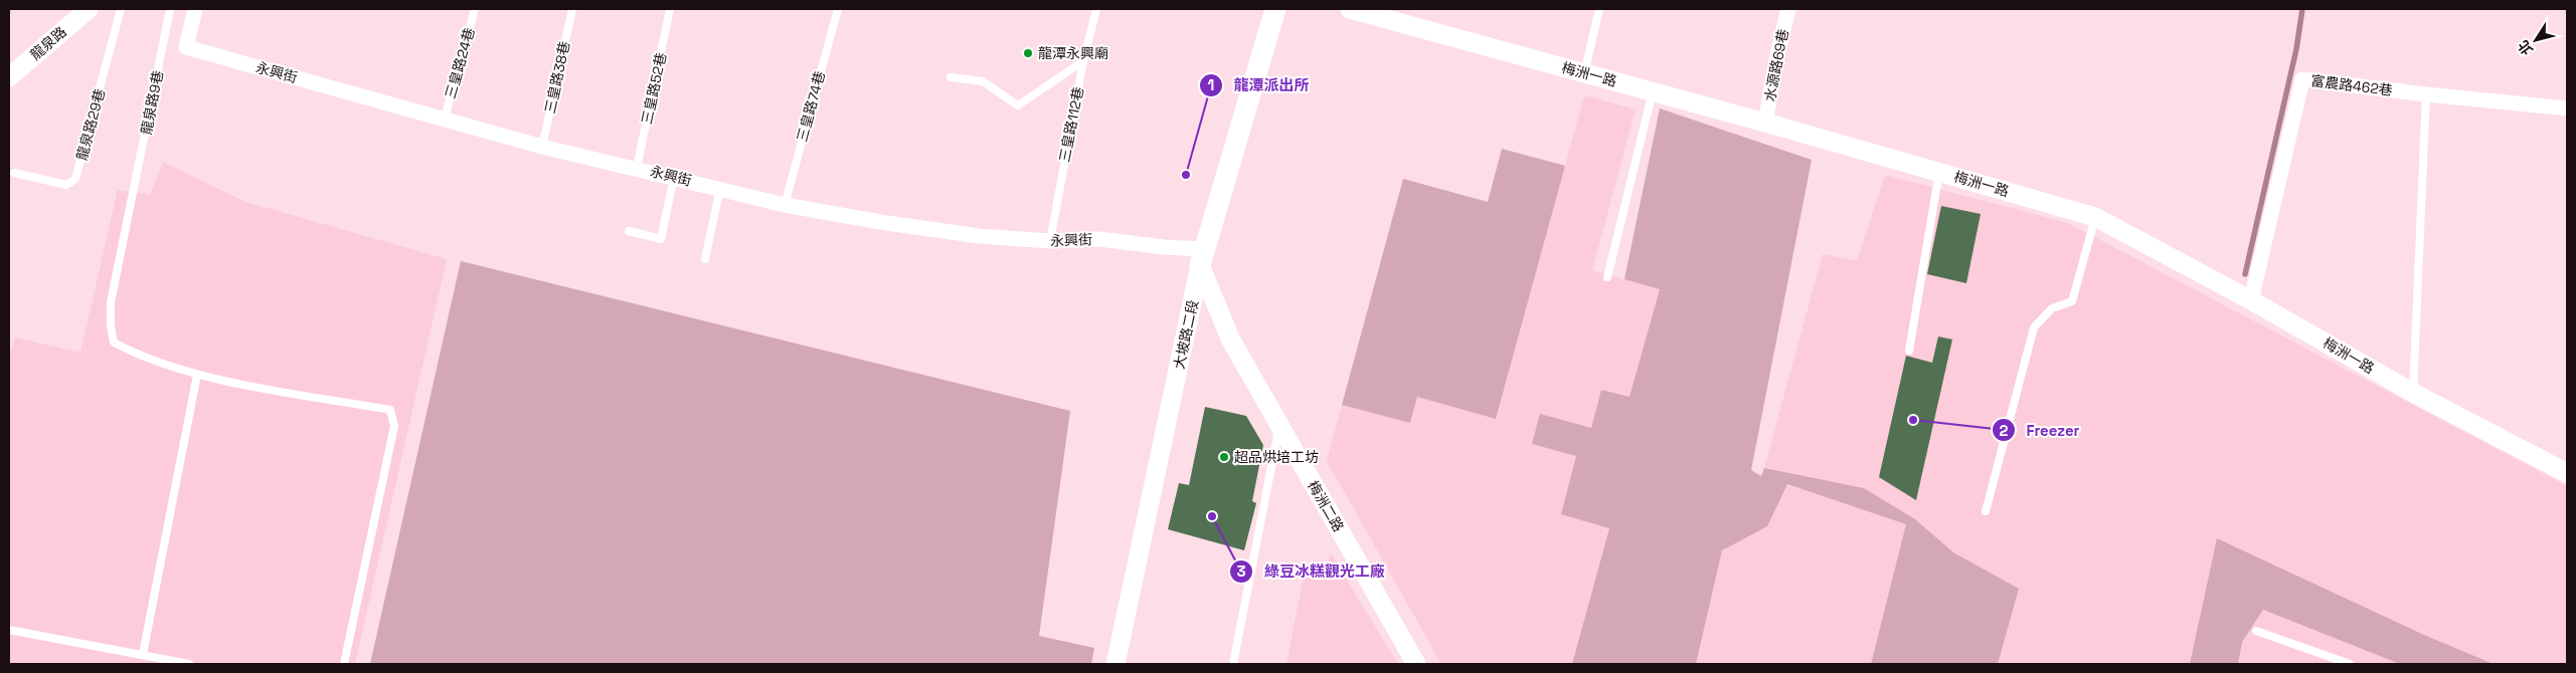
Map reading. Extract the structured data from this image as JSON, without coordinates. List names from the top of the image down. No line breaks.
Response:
{"streets":{"main road":["大坡路二段"],"street":["龍泉路","水源路69巷","永興街","梅洲一路","富農路462巷","梅洲二路"],"lane":["三皇路24巷","三皇路38巷","三皇路52巷","龍泉路9巷","三皇路74巷","龍泉路29巷","三皇路112巷"]},"crossings":[["三皇路24巷","永興街"],["水源路69巷","梅洲一路"],["永興街","三皇路38巷"],["永興街","三皇路52巷"],["永興街","三皇路74巷"],["永興街","三皇路112巷"],["永興街","大坡路二段"],["永興街","梅洲二路"],["梅洲一路","富農路462巷"],["大坡路二段","梅洲二路"]],"places":["龍潭永興廟","龍潭派出所","Freezer","超品烘培工坊","綠豆冰糕觀光工廠"],"north":"bottom left"}
